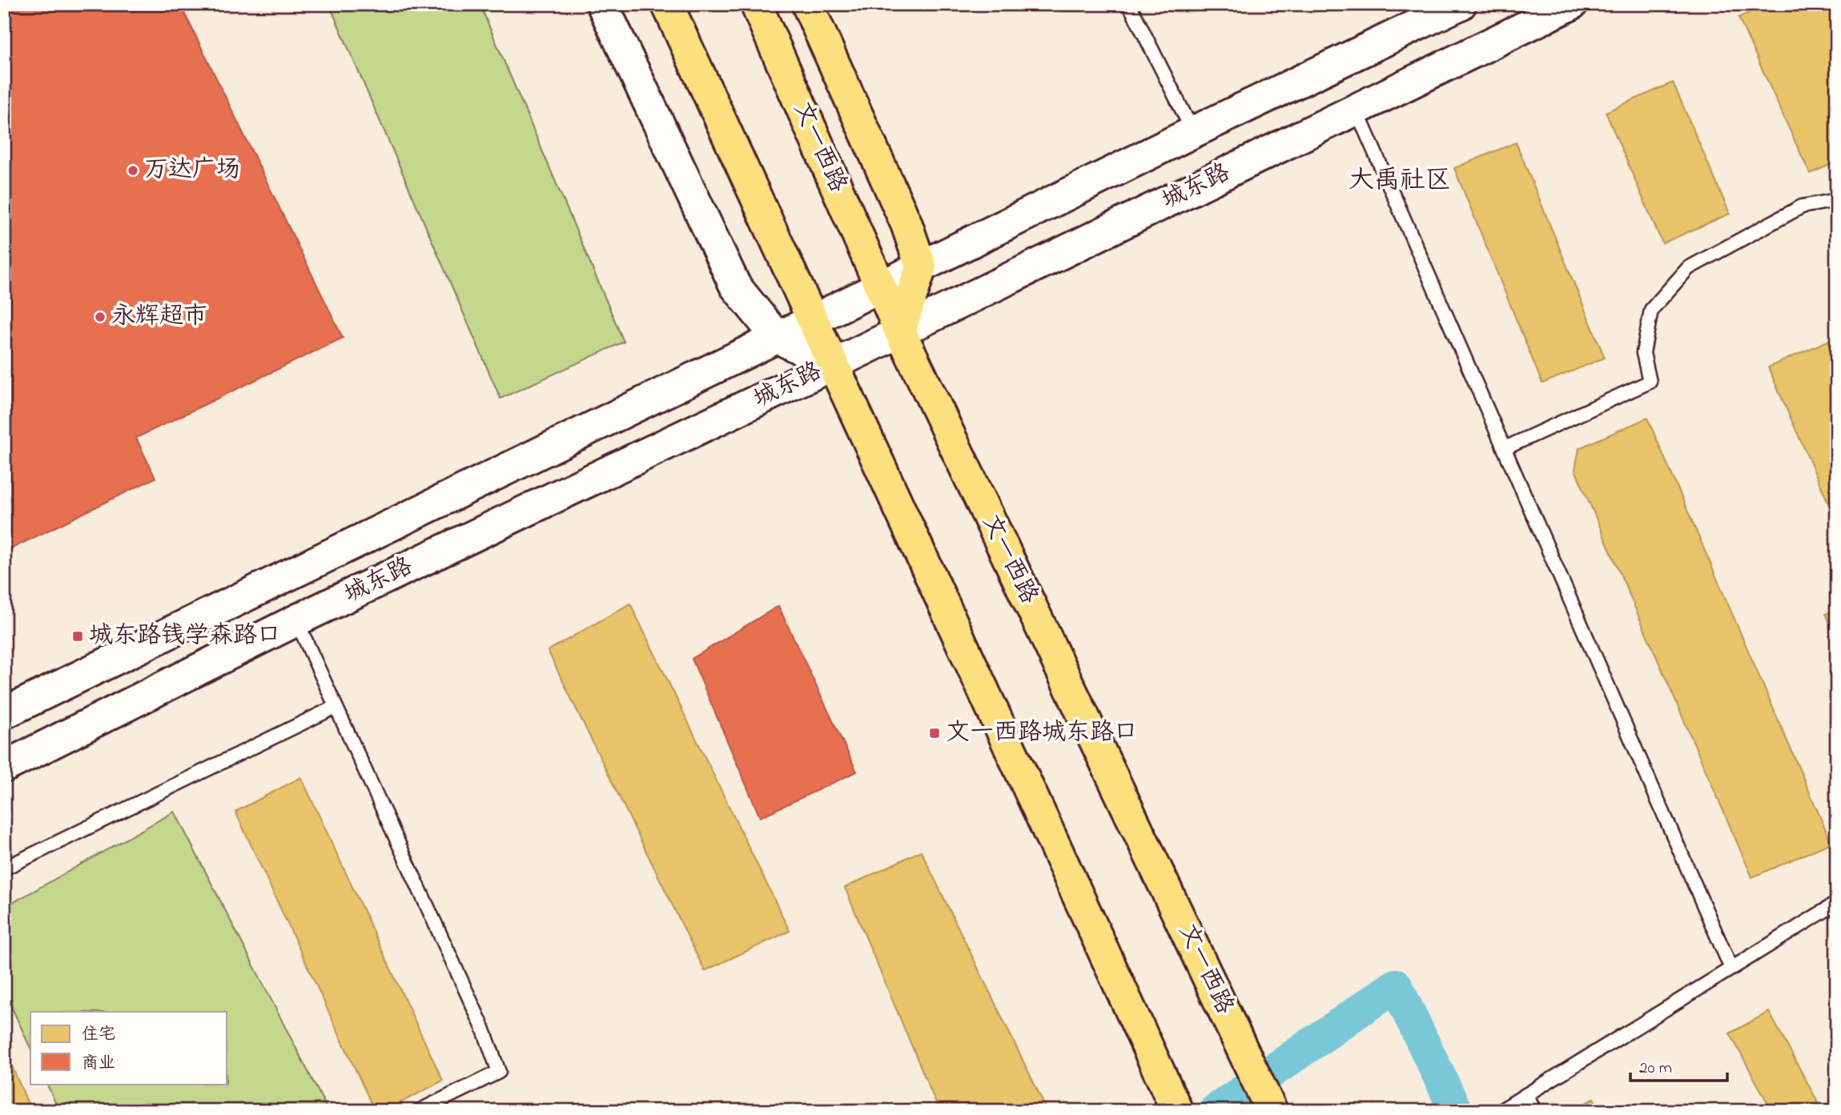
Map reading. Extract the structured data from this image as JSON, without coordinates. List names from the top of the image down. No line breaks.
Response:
{"streets":{"main road":["文一西路"],"street":["城东路"]},"crossings":[["文一西路","城东路"]],"districts":["大禹社区"],"places":{"other":["万达广场","永辉超市"],"transit":["城东路钱学森路口","文一西路城东路口"]},"legend":["住宅","商业"],"scale_bar":"20 m"}
